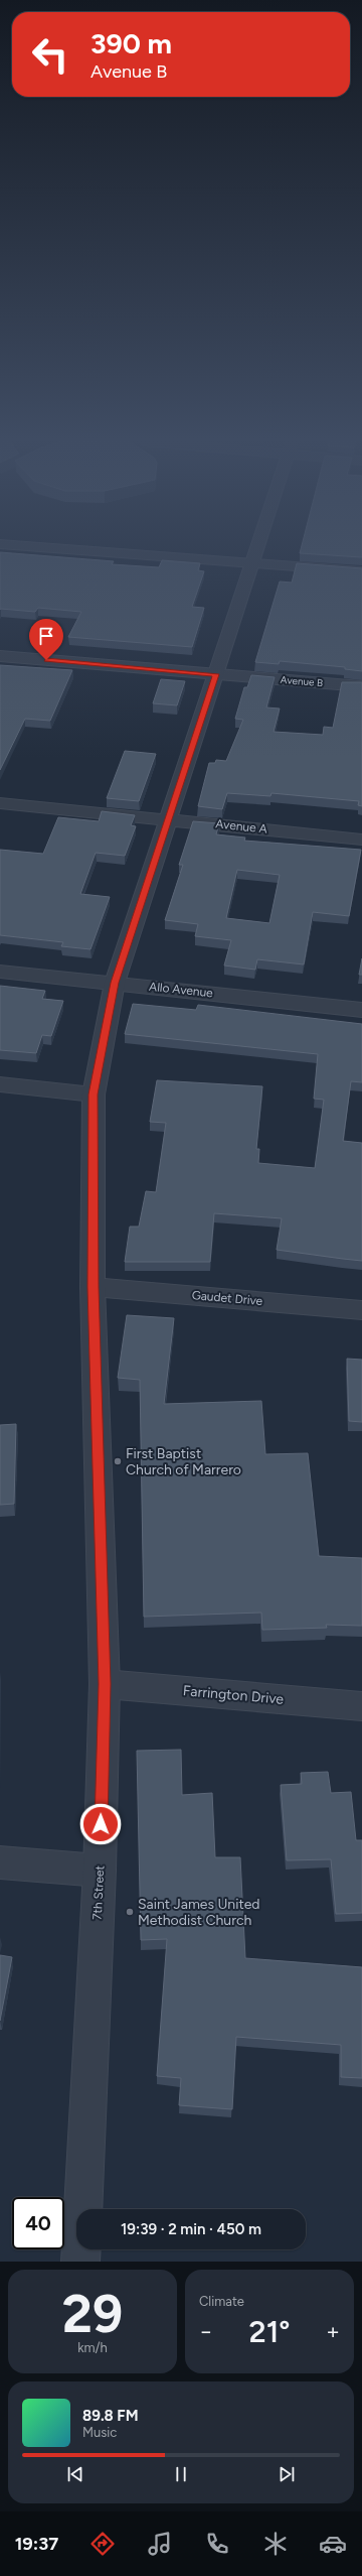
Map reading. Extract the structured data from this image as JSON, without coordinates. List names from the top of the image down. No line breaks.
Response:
{"streets":{"street":["Avenue B","Avenue A","Allo Avenue","Gaudet Drive","Farrington Drive","7th Street"]},"crossings":[["Avenue B","7th Street"],["Avenue A","7th Street"],["Allo Avenue","7th Street"],["Gaudet Drive","7th Street"],["Farrington Drive","7th Street"]],"places":["First Baptist Church of Marrero","Saint James United Methodist Church"],"page":{"turn":["390 m","Avenue B"],"limit":"40","trip":"19:39 · 2 min · 450 m","tile":[["29","km/h"],"Climate"],"heat":["−","21°","+"],"song":["89.8 FM","Music"],"tabs":"19:37"}}
